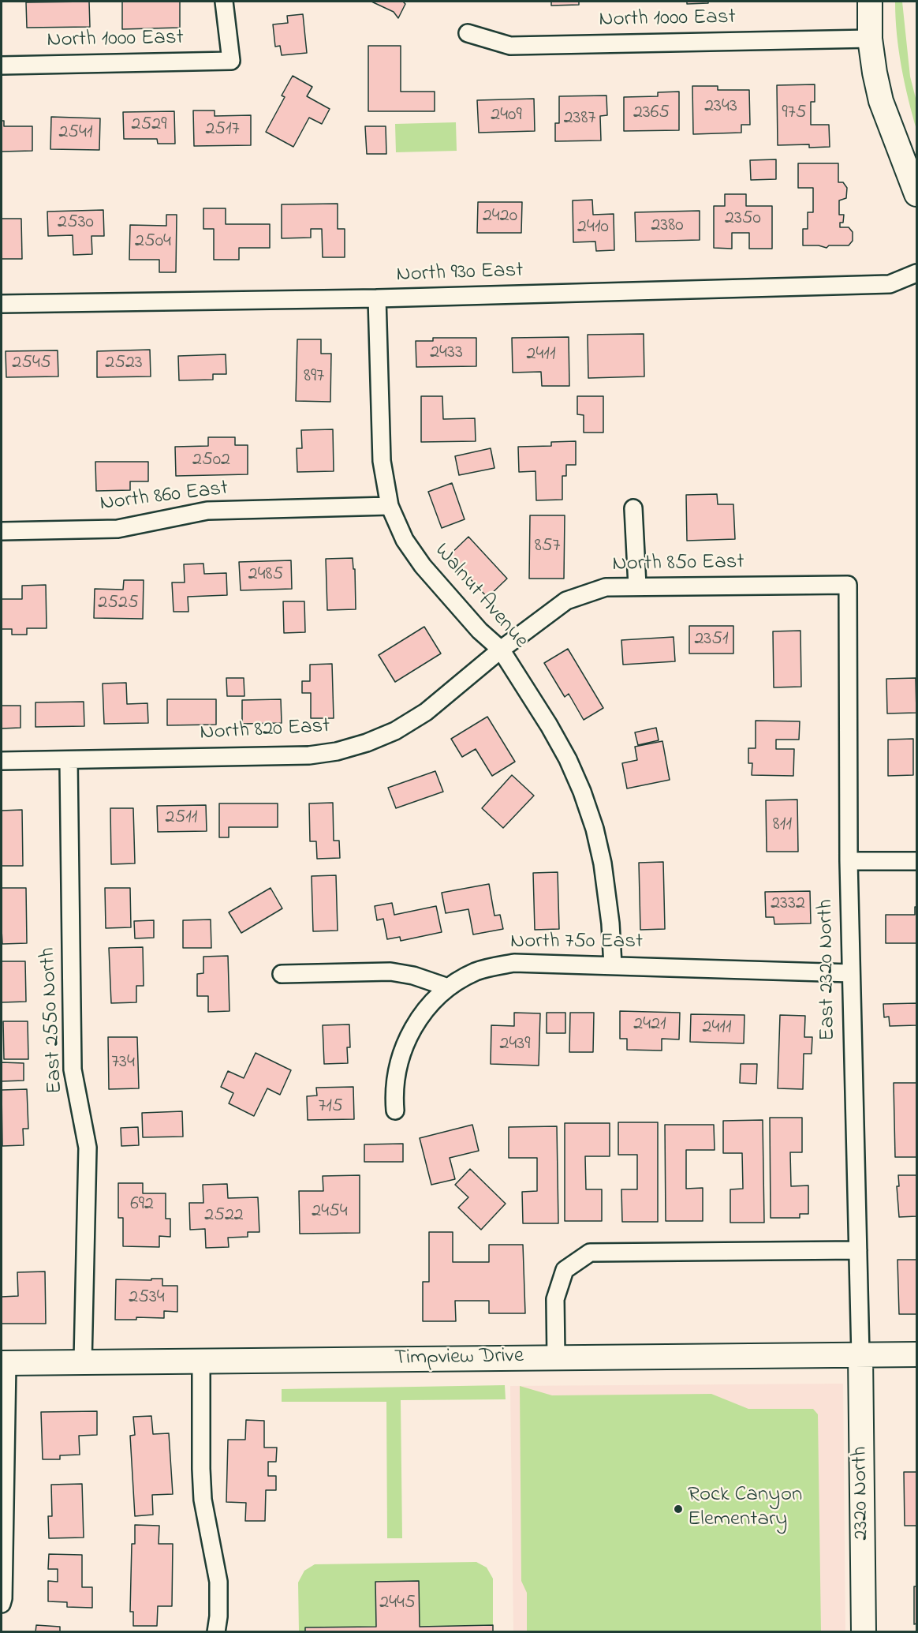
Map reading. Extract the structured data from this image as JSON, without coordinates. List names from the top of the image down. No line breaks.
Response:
{"streets":{"street":["North 1000 East","North 930 East","North 860 East","North 850 East","Walnut Avenue","North 820 East","North 750 East","East 2320 North","East 2550 North","Timpview Drive","2320 North"]},"crossings":[["North 930 East","Walnut Avenue"],["North 860 East","Walnut Avenue"],["North 850 East","Walnut Avenue"],["North 850 East","North 820 East"],["North 850 East","East 2320 North"],["Walnut Avenue","North 820 East"],["Walnut Avenue","North 750 East"],["North 820 East","East 2550 North"],["North 750 East","East 2320 North"],["East 2320 North","Timpview Drive"],["East 2320 North","2320 North"],["East 2550 North","Timpview Drive"],["Timpview Drive","2320 North"]],"places":["Rock Canyon Elementary"],"house_numbers":["2343","2365","975","2409","2387","2529","2517","2541","2420","2350","2530","2380","2410","2504","2433","2411","2545","2523","897","2502","857","2485","2525","2351","2511","811","2332","2421","2411","2439","734","715","692","2454","2522","2534","2445"]}
